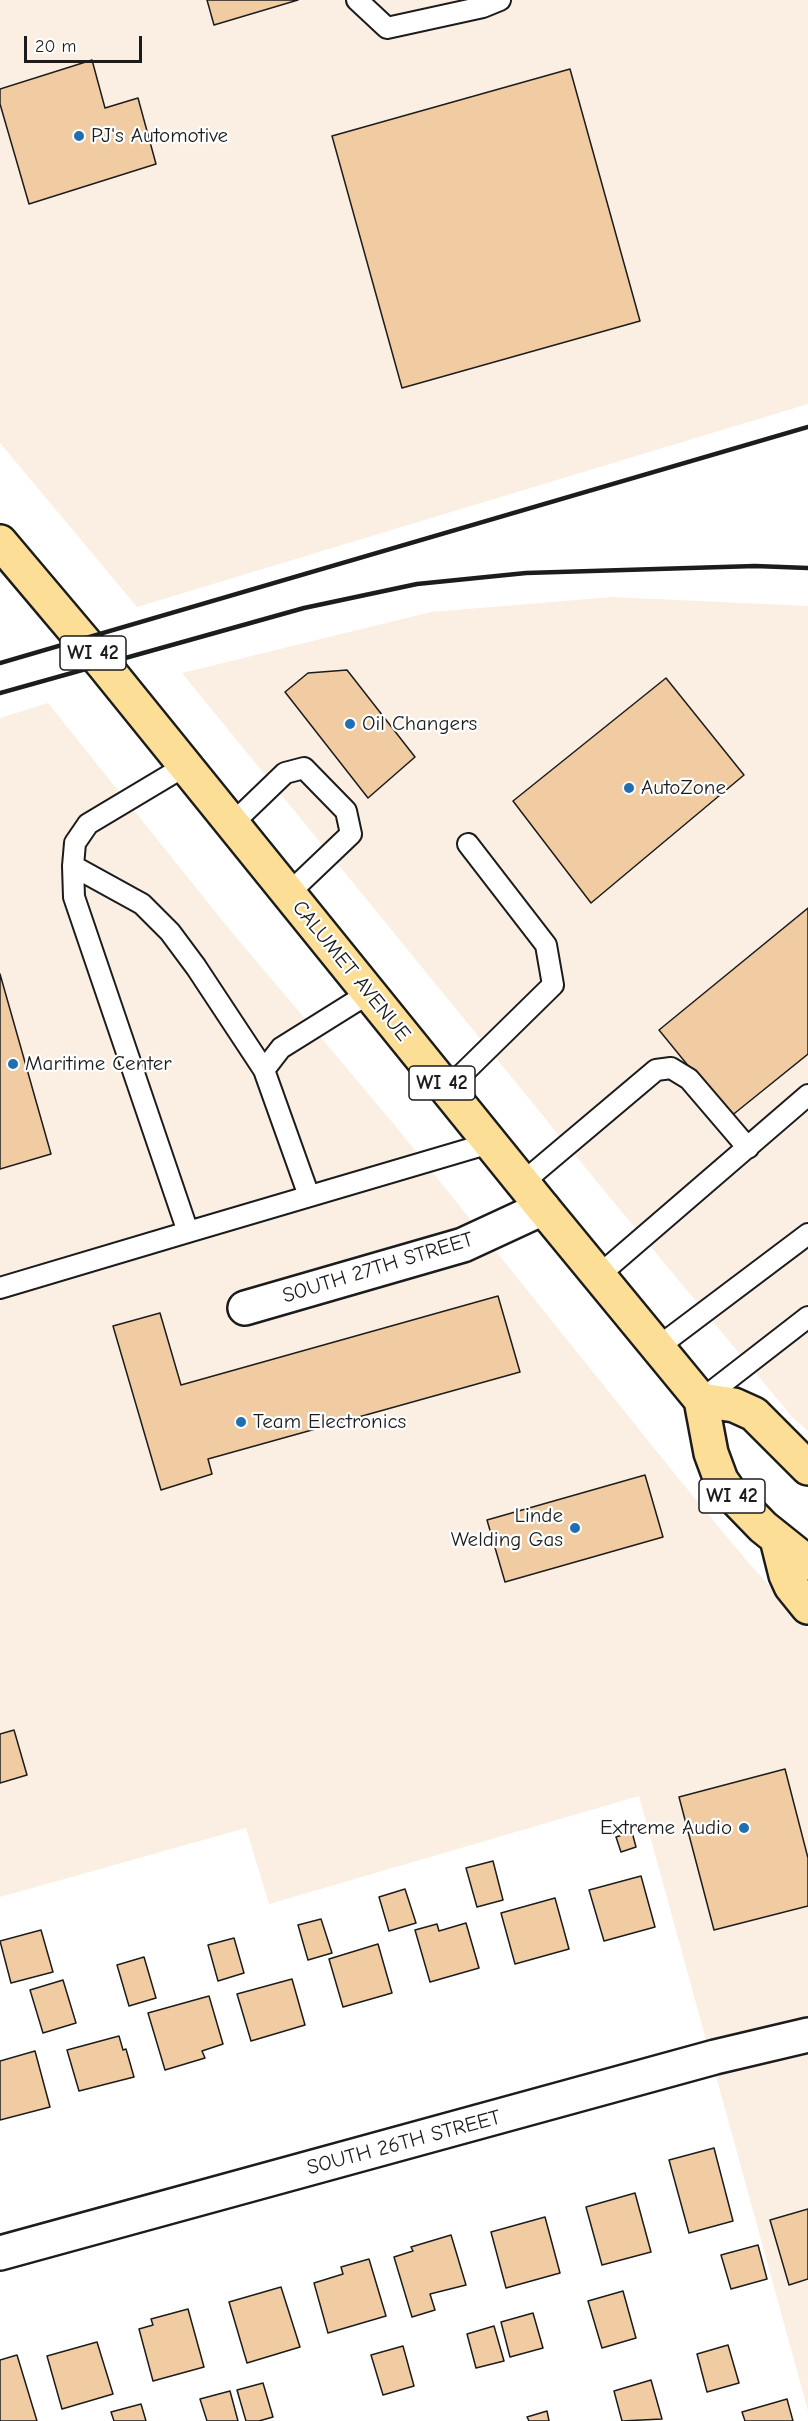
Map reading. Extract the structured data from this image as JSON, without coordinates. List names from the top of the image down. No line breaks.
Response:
{"streets":{"main road":["WI 42","CALUMET AVENUE"],"street":["SOUTH 27TH STREET","SOUTH 26TH STREET"]},"crossings":[["CALUMET AVENUE","SOUTH 27TH STREET"]],"places":["PJ's Automotive","Oil Changers","AutoZone","Maritime Center","Team Electronics","Linde Welding Gas","Extreme Audio"],"scale_bar":"20 m"}
